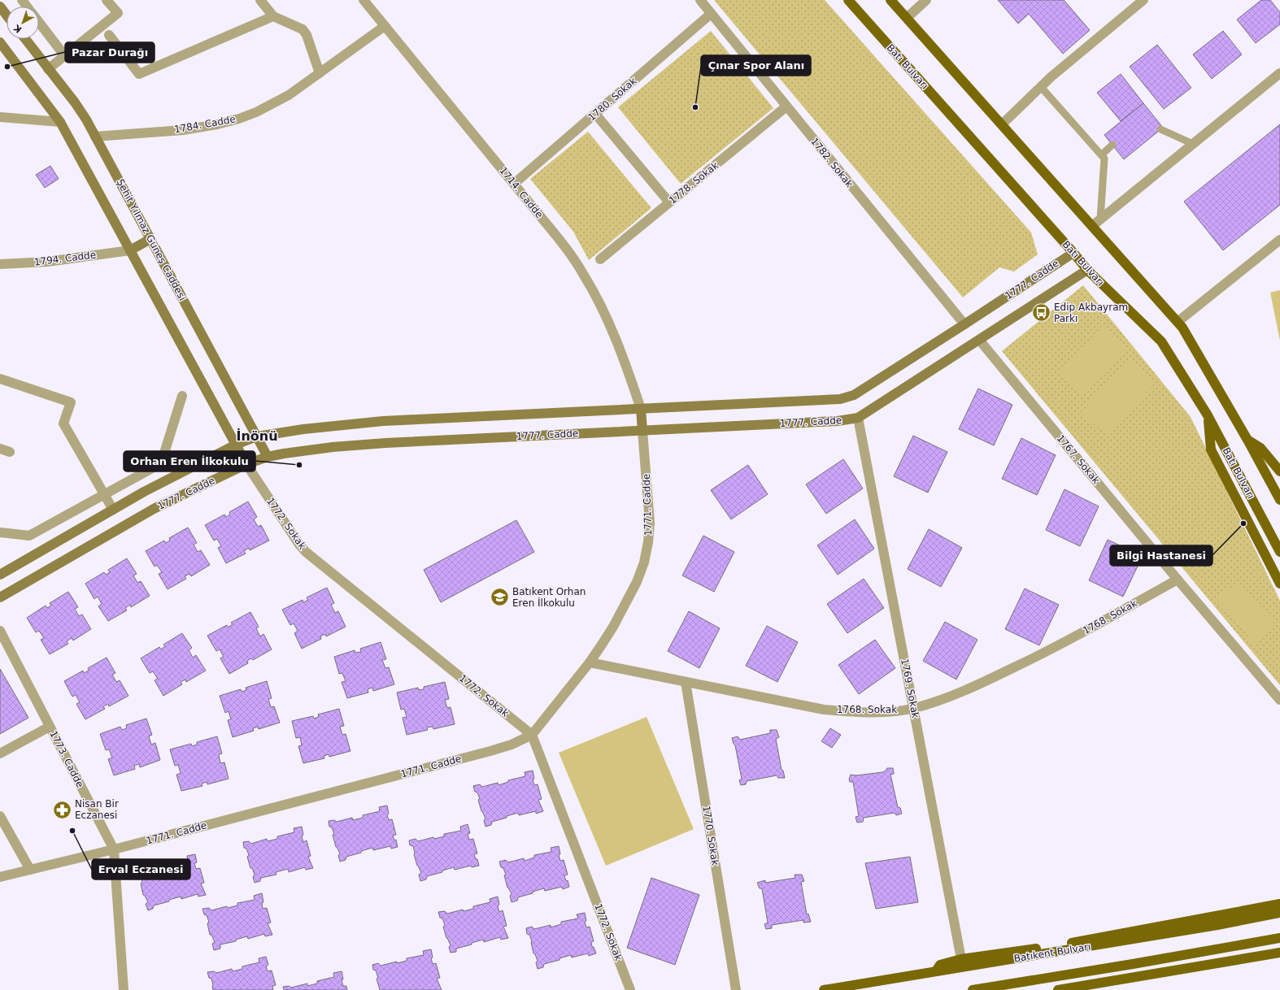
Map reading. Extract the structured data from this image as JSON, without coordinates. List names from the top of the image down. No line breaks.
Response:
{"streets":{"main road":["Batı Bulvarı","Şehit Yılmaz Güneş Caddesi","1777. Cadde","Batıkent Bulvarı"],"street":["1780. Sokak","1784. Cadde","1782. Sokak","1778. Sokak","1714. Cadde","1794. Cadde","1767. Sokak","1771. Cadde","1772. Sokak","1768. Sokak","1769. Sokak","1773. Cadde","1770. Sokak"]},"crossings":[["Batı Bulvarı","1777. Cadde"],["1780. Sokak","1782. Sokak"],["1780. Sokak","1714. Cadde"],["1784. Cadde","1714. Cadde"],["1784. Cadde","Şehit Yılmaz Güneş Caddesi"],["1782. Sokak","1778. Sokak"],["1782. Sokak","1777. Cadde"],["1714. Cadde","1777. Cadde"],["Şehit Yılmaz Güneş Caddesi","1777. Cadde"],["1777. Cadde","1767. Sokak"],["1777. Cadde","1771. Cadde"],["1777. Cadde","1772. Sokak"],["1777. Cadde","1769. Sokak"],["1767. Sokak","1768. Sokak"],["1771. Cadde","1772. Sokak"],["1771. Cadde","1768. Sokak"],["1771. Cadde","1773. Cadde"],["1768. Sokak","1769. Sokak"],["1768. Sokak","1770. Sokak"]],"districts":["İnönü"],"places":{"other":["Pazar Durağı","Çınar Spor Alanı","Orhan Eren İlkokulu","Bilgi Hastanesi","Erval Eczanesi"],"bus stop":["Edip Akbayram Parkı"],"school or university":["Batıkent Orhan Eren İlkokulu"],"pharmacy":["Nisan Bir Eczanesi"]},"north":"bottom left"}
